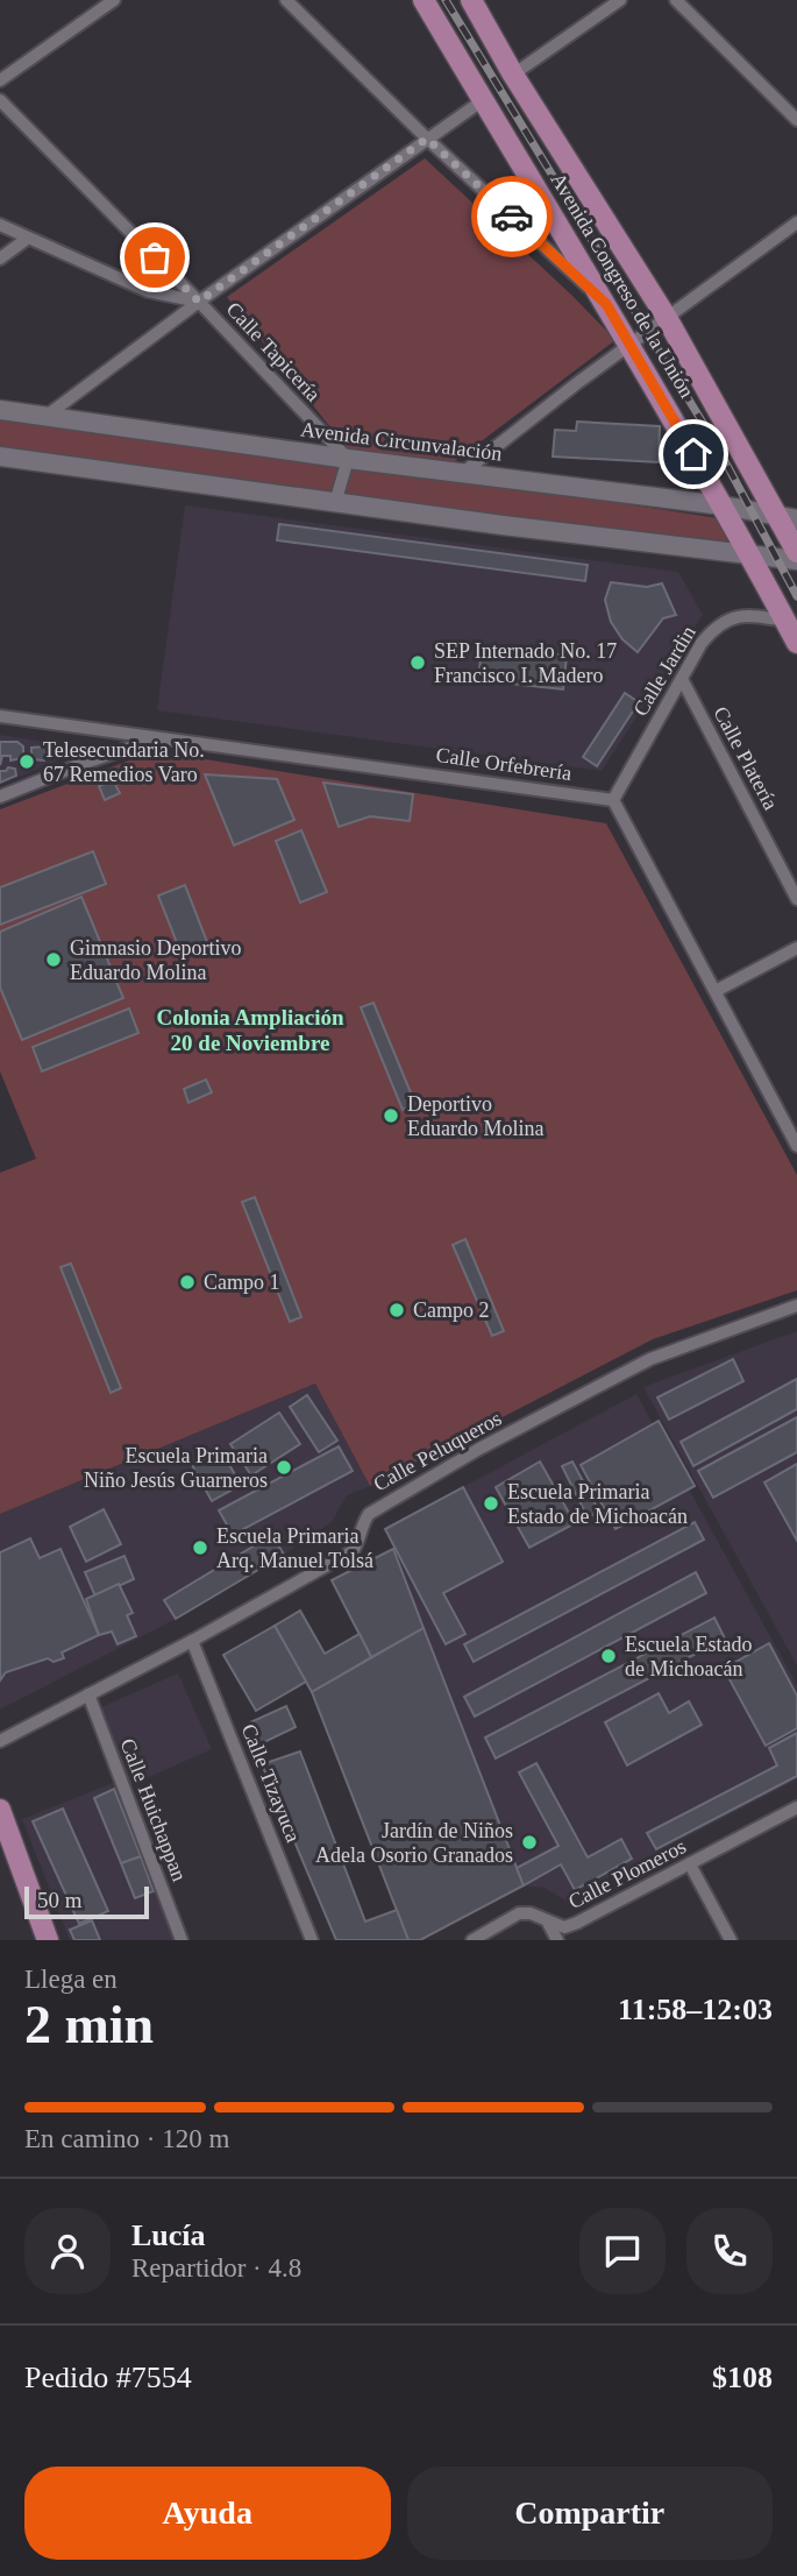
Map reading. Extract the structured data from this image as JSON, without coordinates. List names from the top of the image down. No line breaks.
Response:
{"streets":{"main road":["Avenida Congreso de la Unión","Avenida Circunvalación"],"street":["Calle Tapicería","Calle Jardin","Calle Platería","Calle Orfebrería","Calle Peluqueros","Calle Tizayuca","Calle Huichappan","Calle Plomeros"]},"crossings":[["Avenida Congreso de la Unión","Avenida Circunvalación"],["Avenida Congreso de la Unión","Calle Jardin"],["Calle Tapicería","Avenida Circunvalación"],["Calle Jardin","Calle Platería"],["Calle Jardin","Calle Orfebrería"],["Calle Peluqueros","Calle Tizayuca"],["Calle Peluqueros","Calle Huichappan"]],"districts":["Colonia Ampliación 20 de Noviembre"],"places":["SEP Internado No. 17 Francisco I. Madero","Telesecundaria No. 67 Remedios Varo","Gimnasio Deportivo Eduardo Molina","Deportivo Eduardo Molina","Campo 1","Campo 2","Escuela Primaria Niño Jesús Guarneros","Escuela Primaria Estado de Michoacán","Escuela Primaria Arq. Manuel Tolsá","Escuela Estado de Michoacán","Jardín de Niños Adela Osorio Granados"],"scale_bar":"50 m","page":{"scale":"50 m","heading":["2 min","Llega en","11:58–12:03"],"panel":["Lucía","Repartidor · 4.8","Pedido #7554","$108"],"bar":"En camino · 120 m","buttons":["Ayuda","Compartir"]}}
